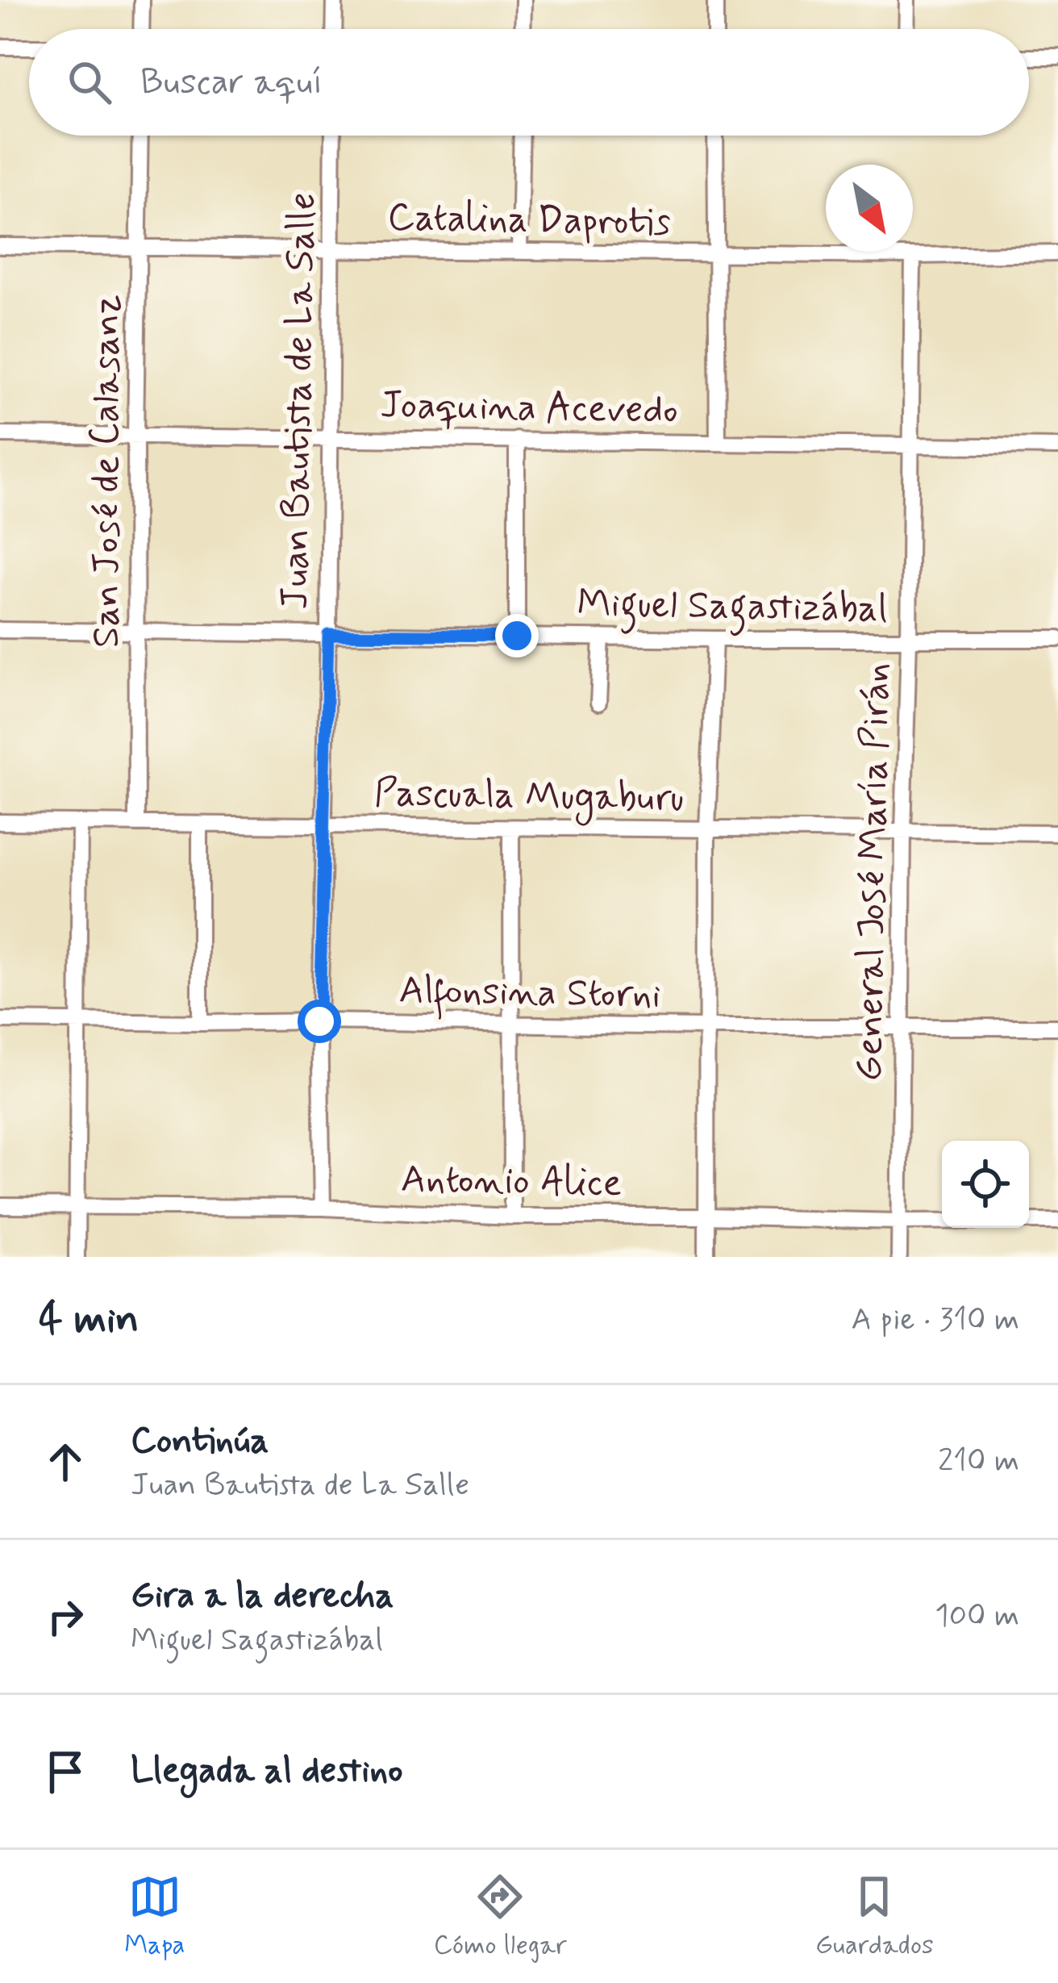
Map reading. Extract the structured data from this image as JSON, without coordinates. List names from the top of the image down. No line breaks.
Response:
{"streets":{"street":["Catalina Daprotis","Juan Bautista de La Salle","Joaquina Acevedo","San José de Calasanz","Miguel Sagastizábal","Pascuala Mugaburu","General José María Pirán","Alfonsina Storni","Antonio Alice"]},"crossings":[["Catalina Daprotis","Juan Bautista de La Salle"],["Catalina Daprotis","San José de Calasanz"],["Catalina Daprotis","General José María Pirán"],["Juan Bautista de La Salle","Joaquina Acevedo"],["Juan Bautista de La Salle","Miguel Sagastizábal"],["Juan Bautista de La Salle","Pascuala Mugaburu"],["Juan Bautista de La Salle","Alfonsina Storni"],["Juan Bautista de La Salle","Antonio Alice"],["Joaquina Acevedo","San José de Calasanz"],["Joaquina Acevedo","General José María Pirán"],["San José de Calasanz","Miguel Sagastizábal"],["San José de Calasanz","Pascuala Mugaburu"],["Miguel Sagastizábal","General José María Pirán"],["Pascuala Mugaburu","General José María Pirán"],["General José María Pirán","Alfonsina Storni"],["General José María Pirán","Antonio Alice"]],"north":"bottom right","page":{"search":"Buscar aquí","heading":["4 min","A pie · 310 m"],"list":[["Continúa","Juan Bautista de La Salle","210 m"],["Gira a la derecha","Miguel Sagastizábal","100 m"],"Llegada al destino"],"nav":["Mapa","Cómo llegar","Guardados"]}}
